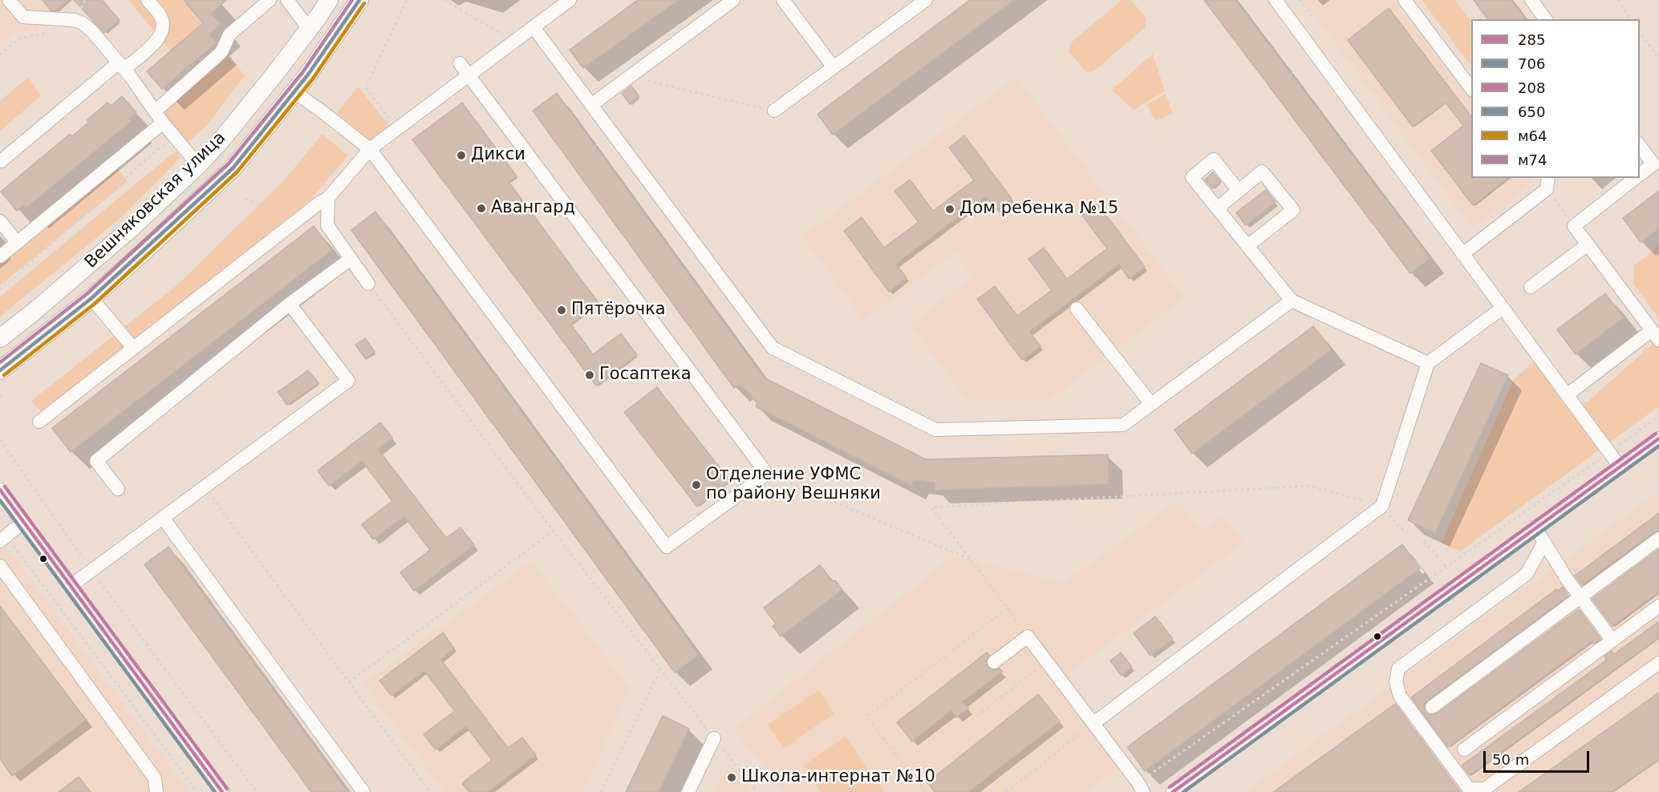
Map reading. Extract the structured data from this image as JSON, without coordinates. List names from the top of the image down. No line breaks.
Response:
{"streets":{"main road":["Вешняковская улица"]},"places":["Дикси","Авангард","Дом ребенка №15","Пятёрочка","Госаптека","Отделение УФМС по району Вешняки","Школа-интернат №10"],"lines":["transit line 650","transit line м74","transit line м64","transit line 208","transit line 285","transit line 706"],"legend":["285","706","208","650","м64","м74"],"scale_bar":"50 m"}
